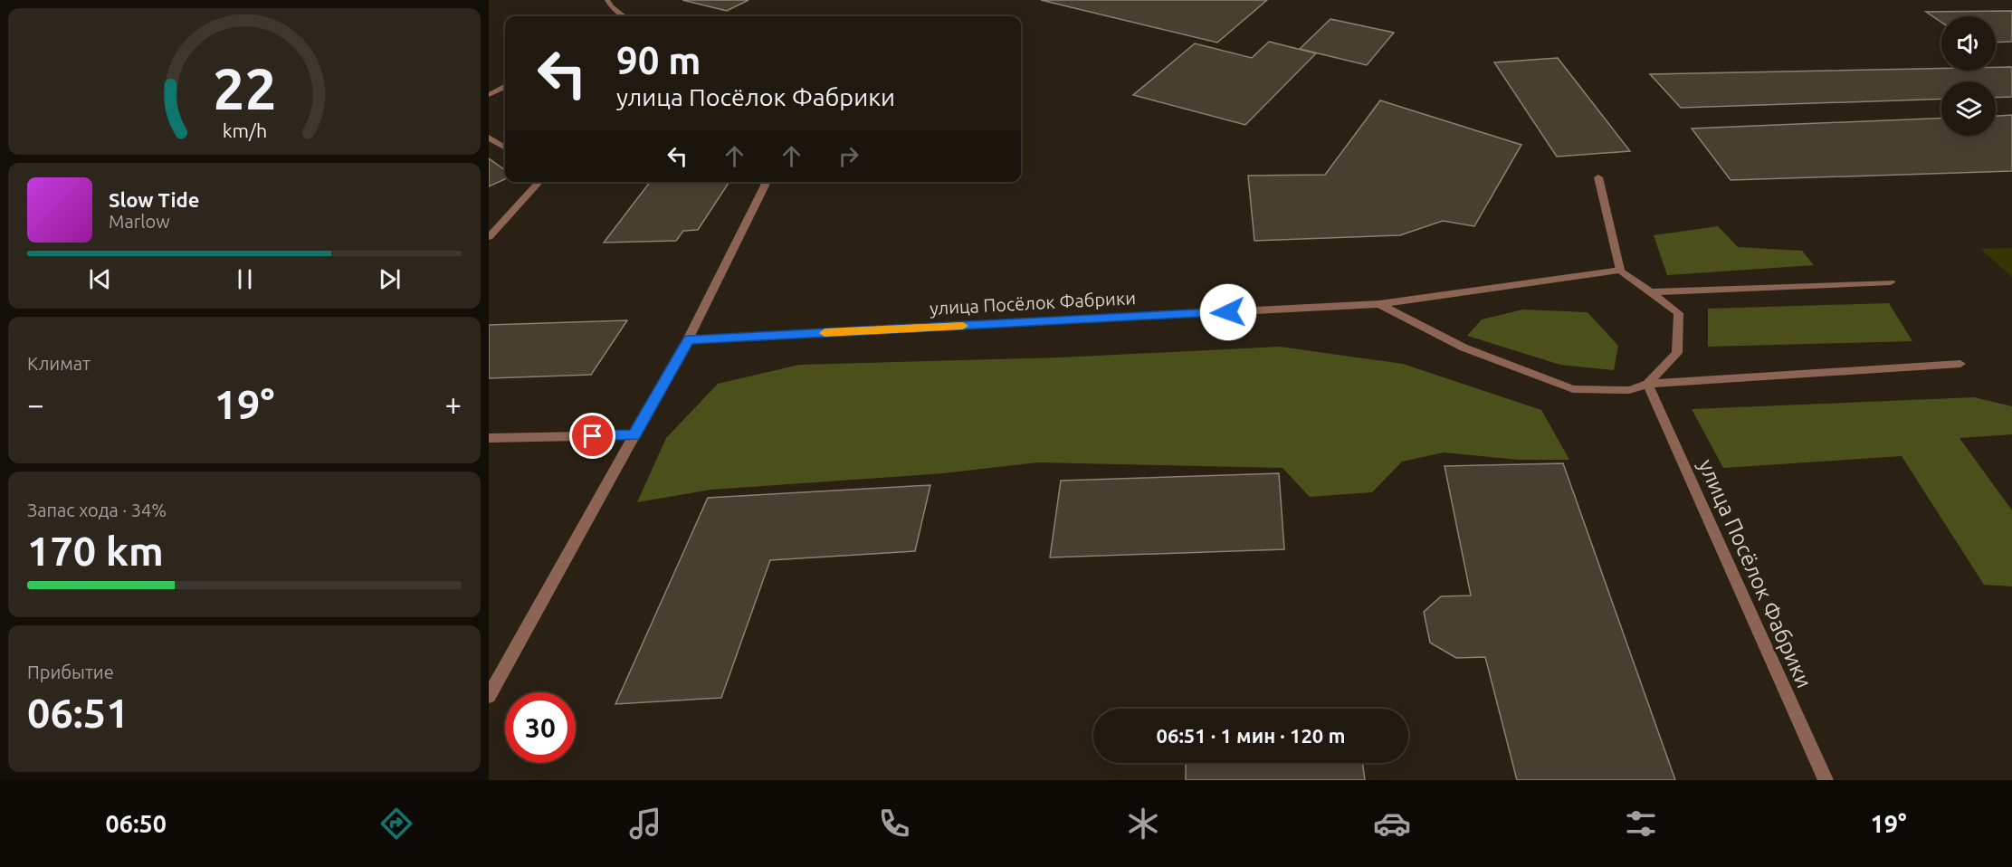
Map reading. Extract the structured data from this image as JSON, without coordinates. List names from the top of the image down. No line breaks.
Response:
{"streets":{"street":["улица Посёлок Фабрики"]},"page":{"turn":["90 m","улица Посёлок Фабрики"],"song":["Slow Tide","Marlow"],"tile":["Климат",["Запас хода · 34%","170 km"],["Прибытие","06:51"]],"heat":["−","19°","+"],"limit":"30","trip":"06:51 · 1 мин · 120 m","tabs":["06:50","19°"],"gauge":["22","km/h"]}}
